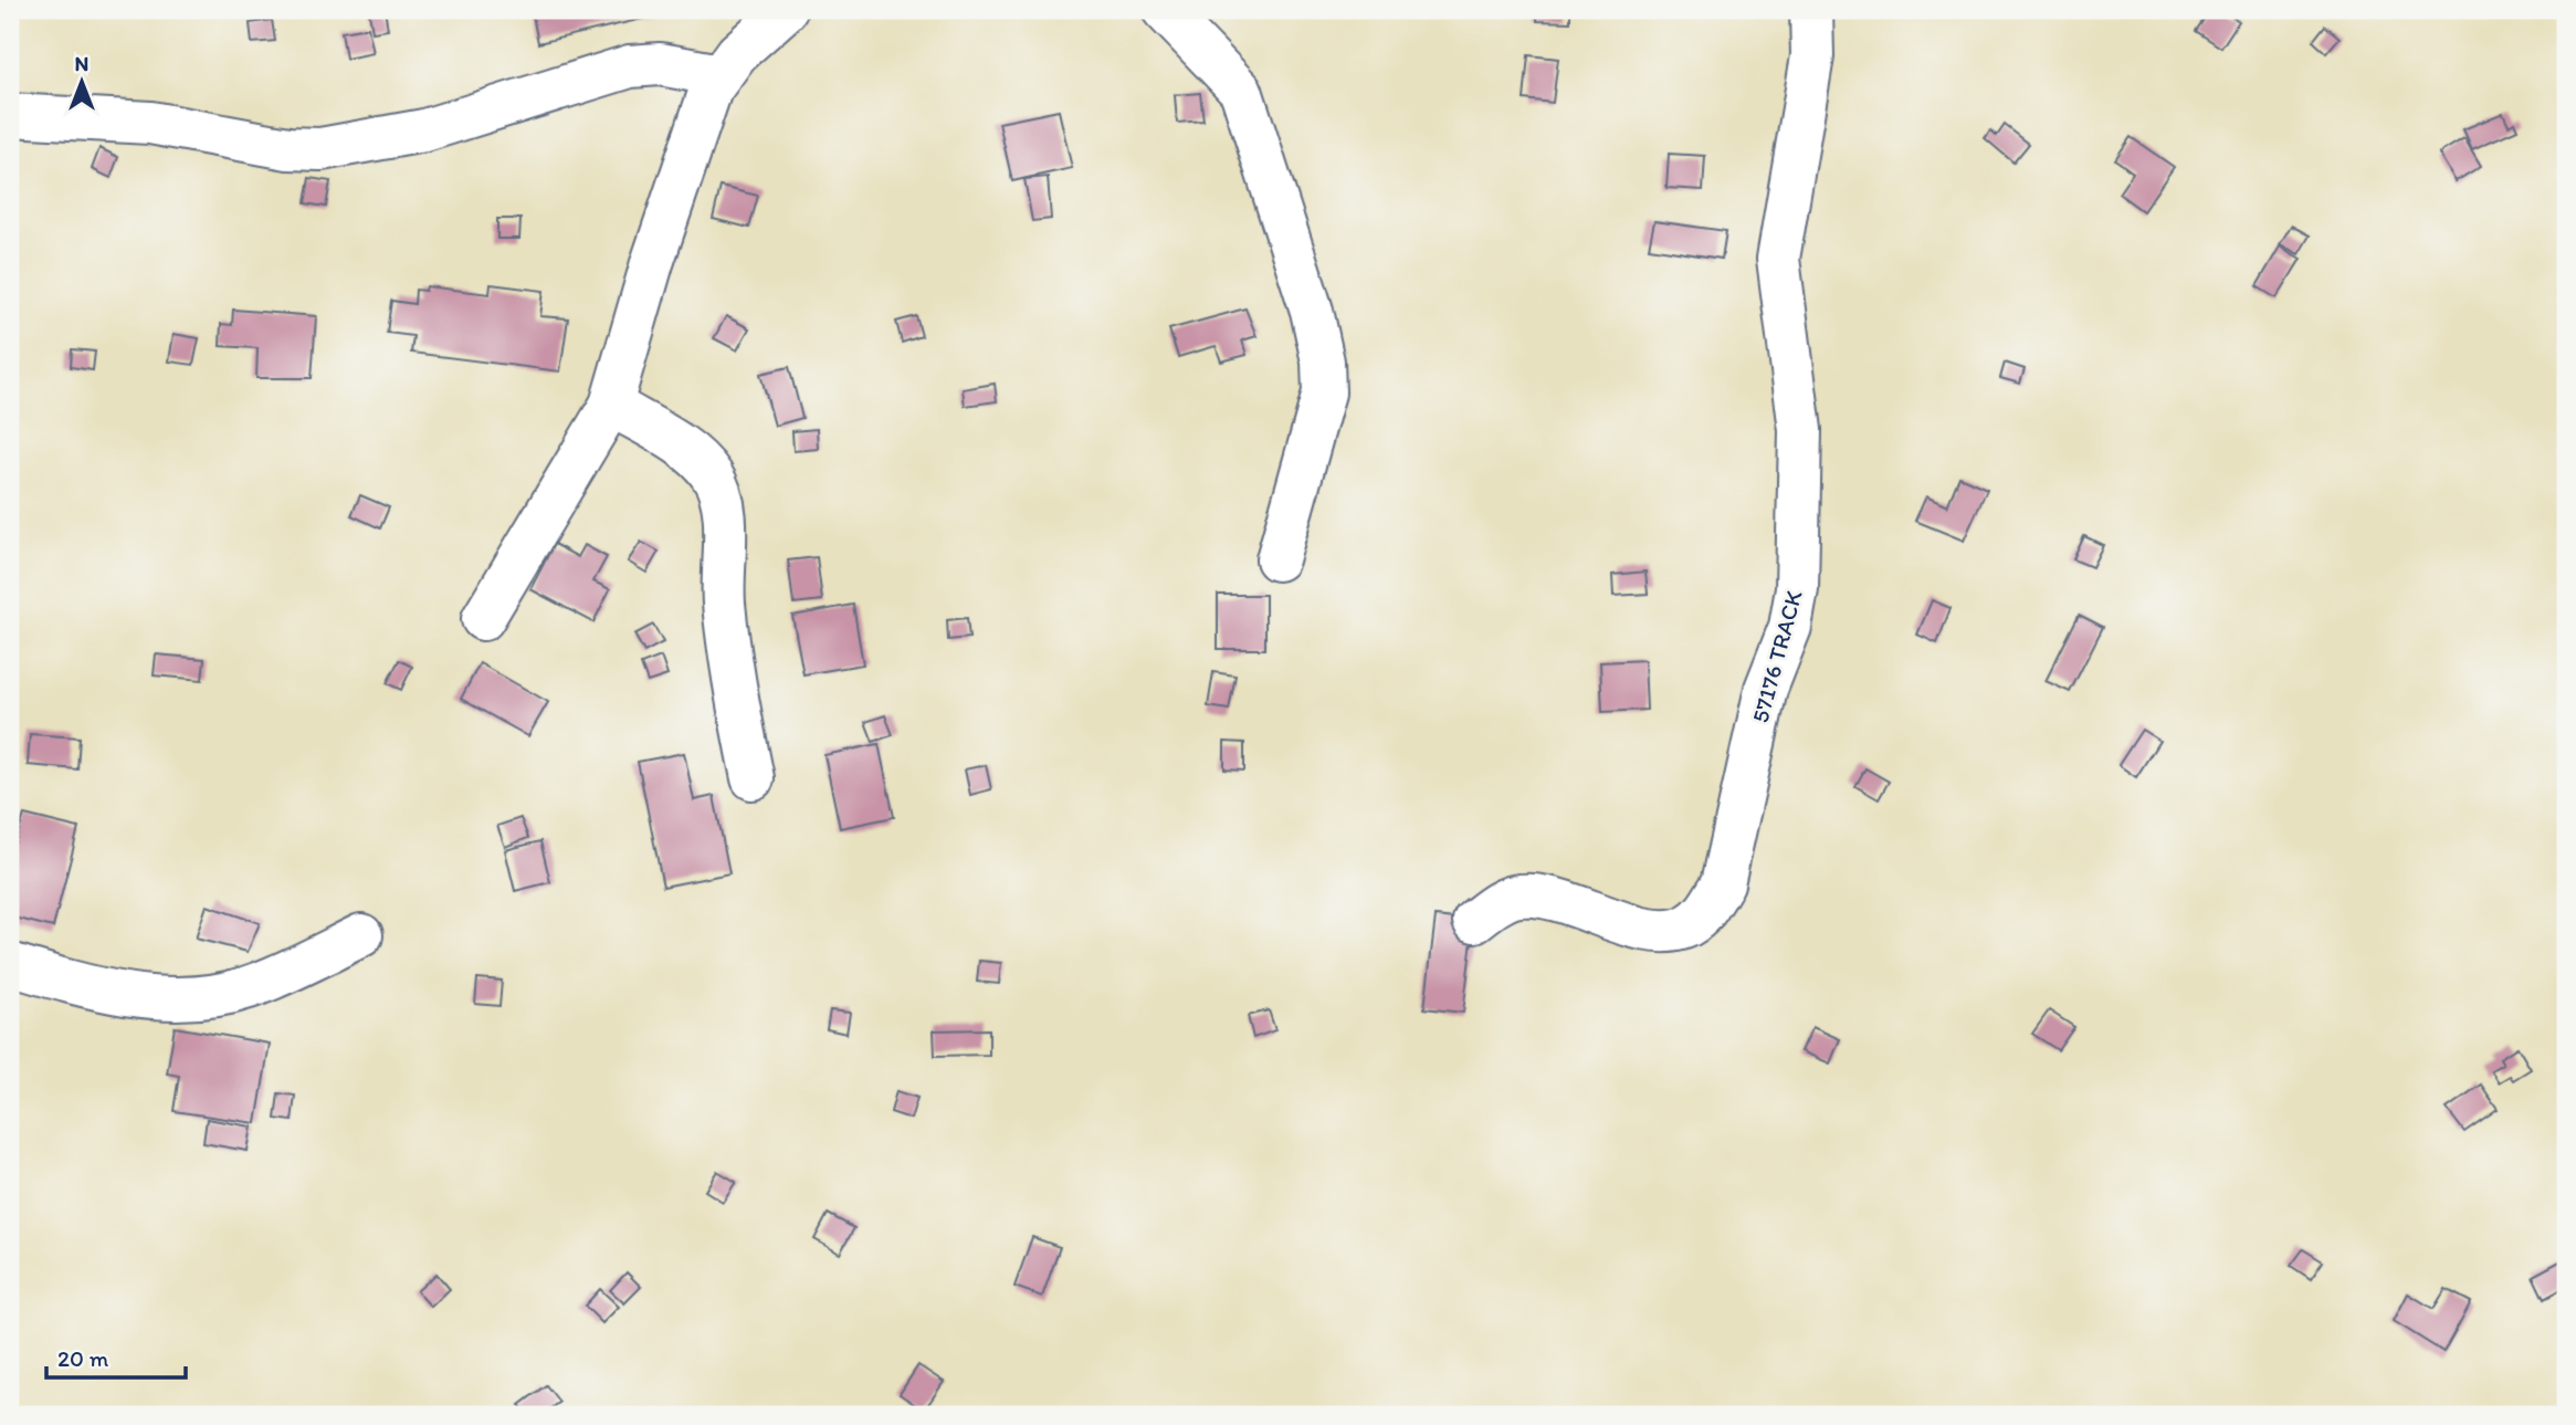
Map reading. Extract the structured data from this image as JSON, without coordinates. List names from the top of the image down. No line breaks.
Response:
{"streets":{"street":["57176 TRACK"]},"scale_bar":"20 m","north":"top"}
